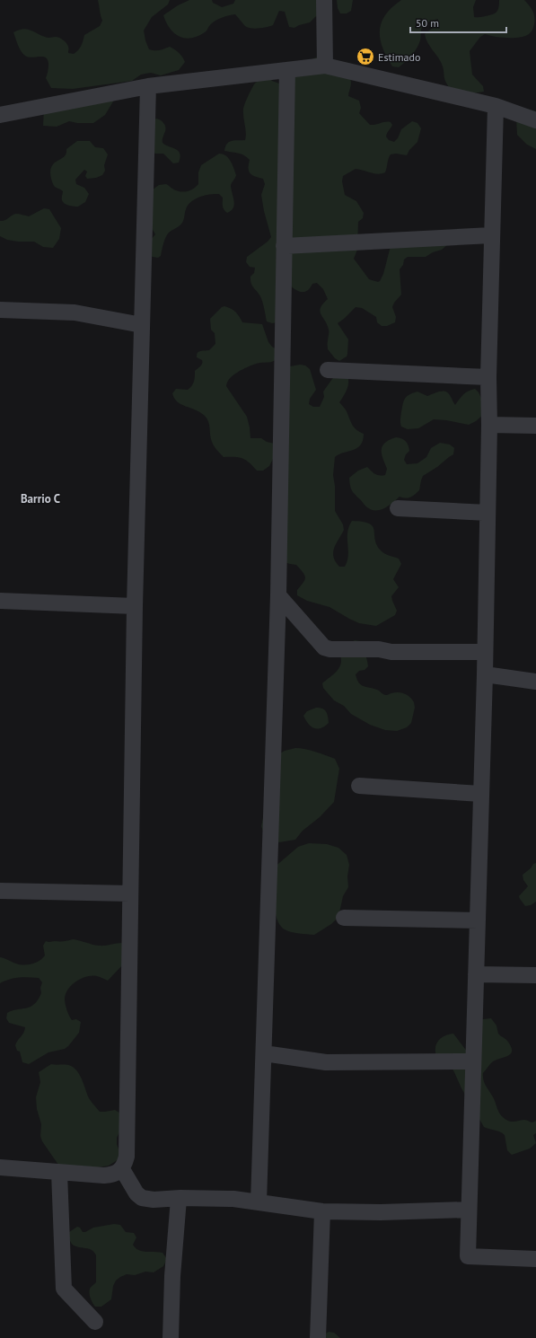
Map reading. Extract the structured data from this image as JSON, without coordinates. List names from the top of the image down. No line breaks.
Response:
{"districts":["Barrio C"],"places":{"supermarket":["Estimado"]},"scale_bar":"50 m"}
